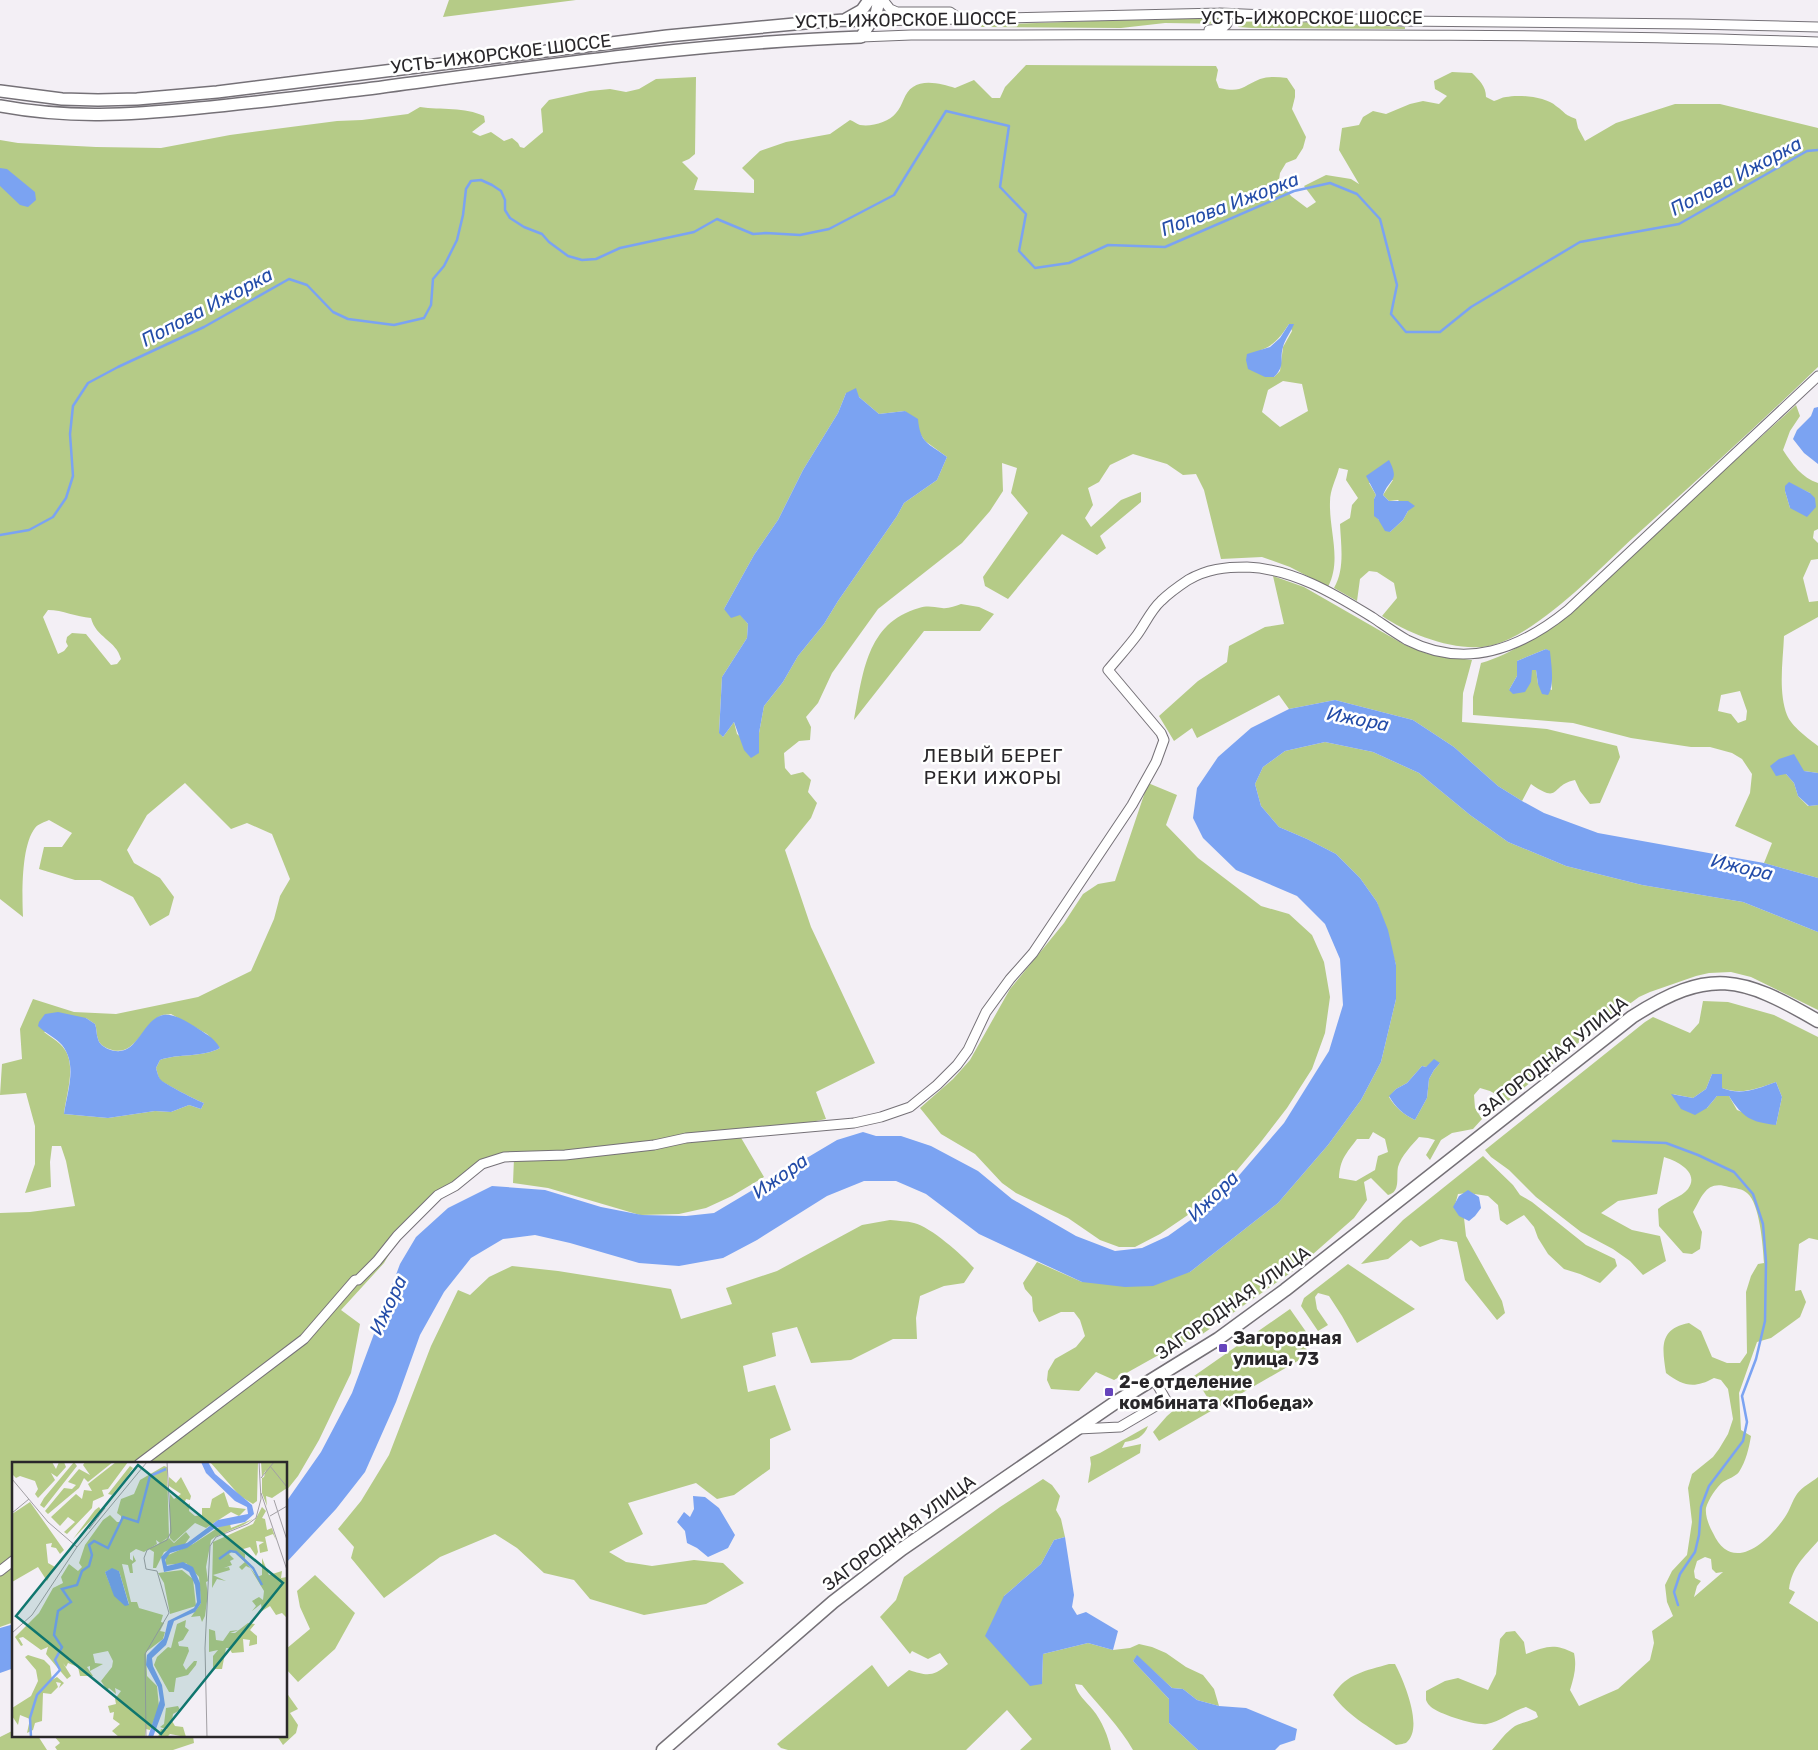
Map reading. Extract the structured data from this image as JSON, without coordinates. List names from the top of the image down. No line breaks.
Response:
{"streets":{"main road":["ЗАГОРОДНАЯ УЛИЦА"],"street":["УСТЬ-ИЖОРСКОЕ ШОССЕ"]},"districts":["ЛЕВЫЙ БЕРЕГ РЕКИ ИЖОРЫ"],"water":["Попова Ижорка","Ижора"],"places":{"transit":["Загородная улица, 73","2-е отделение комбината «Победа»"]}}
